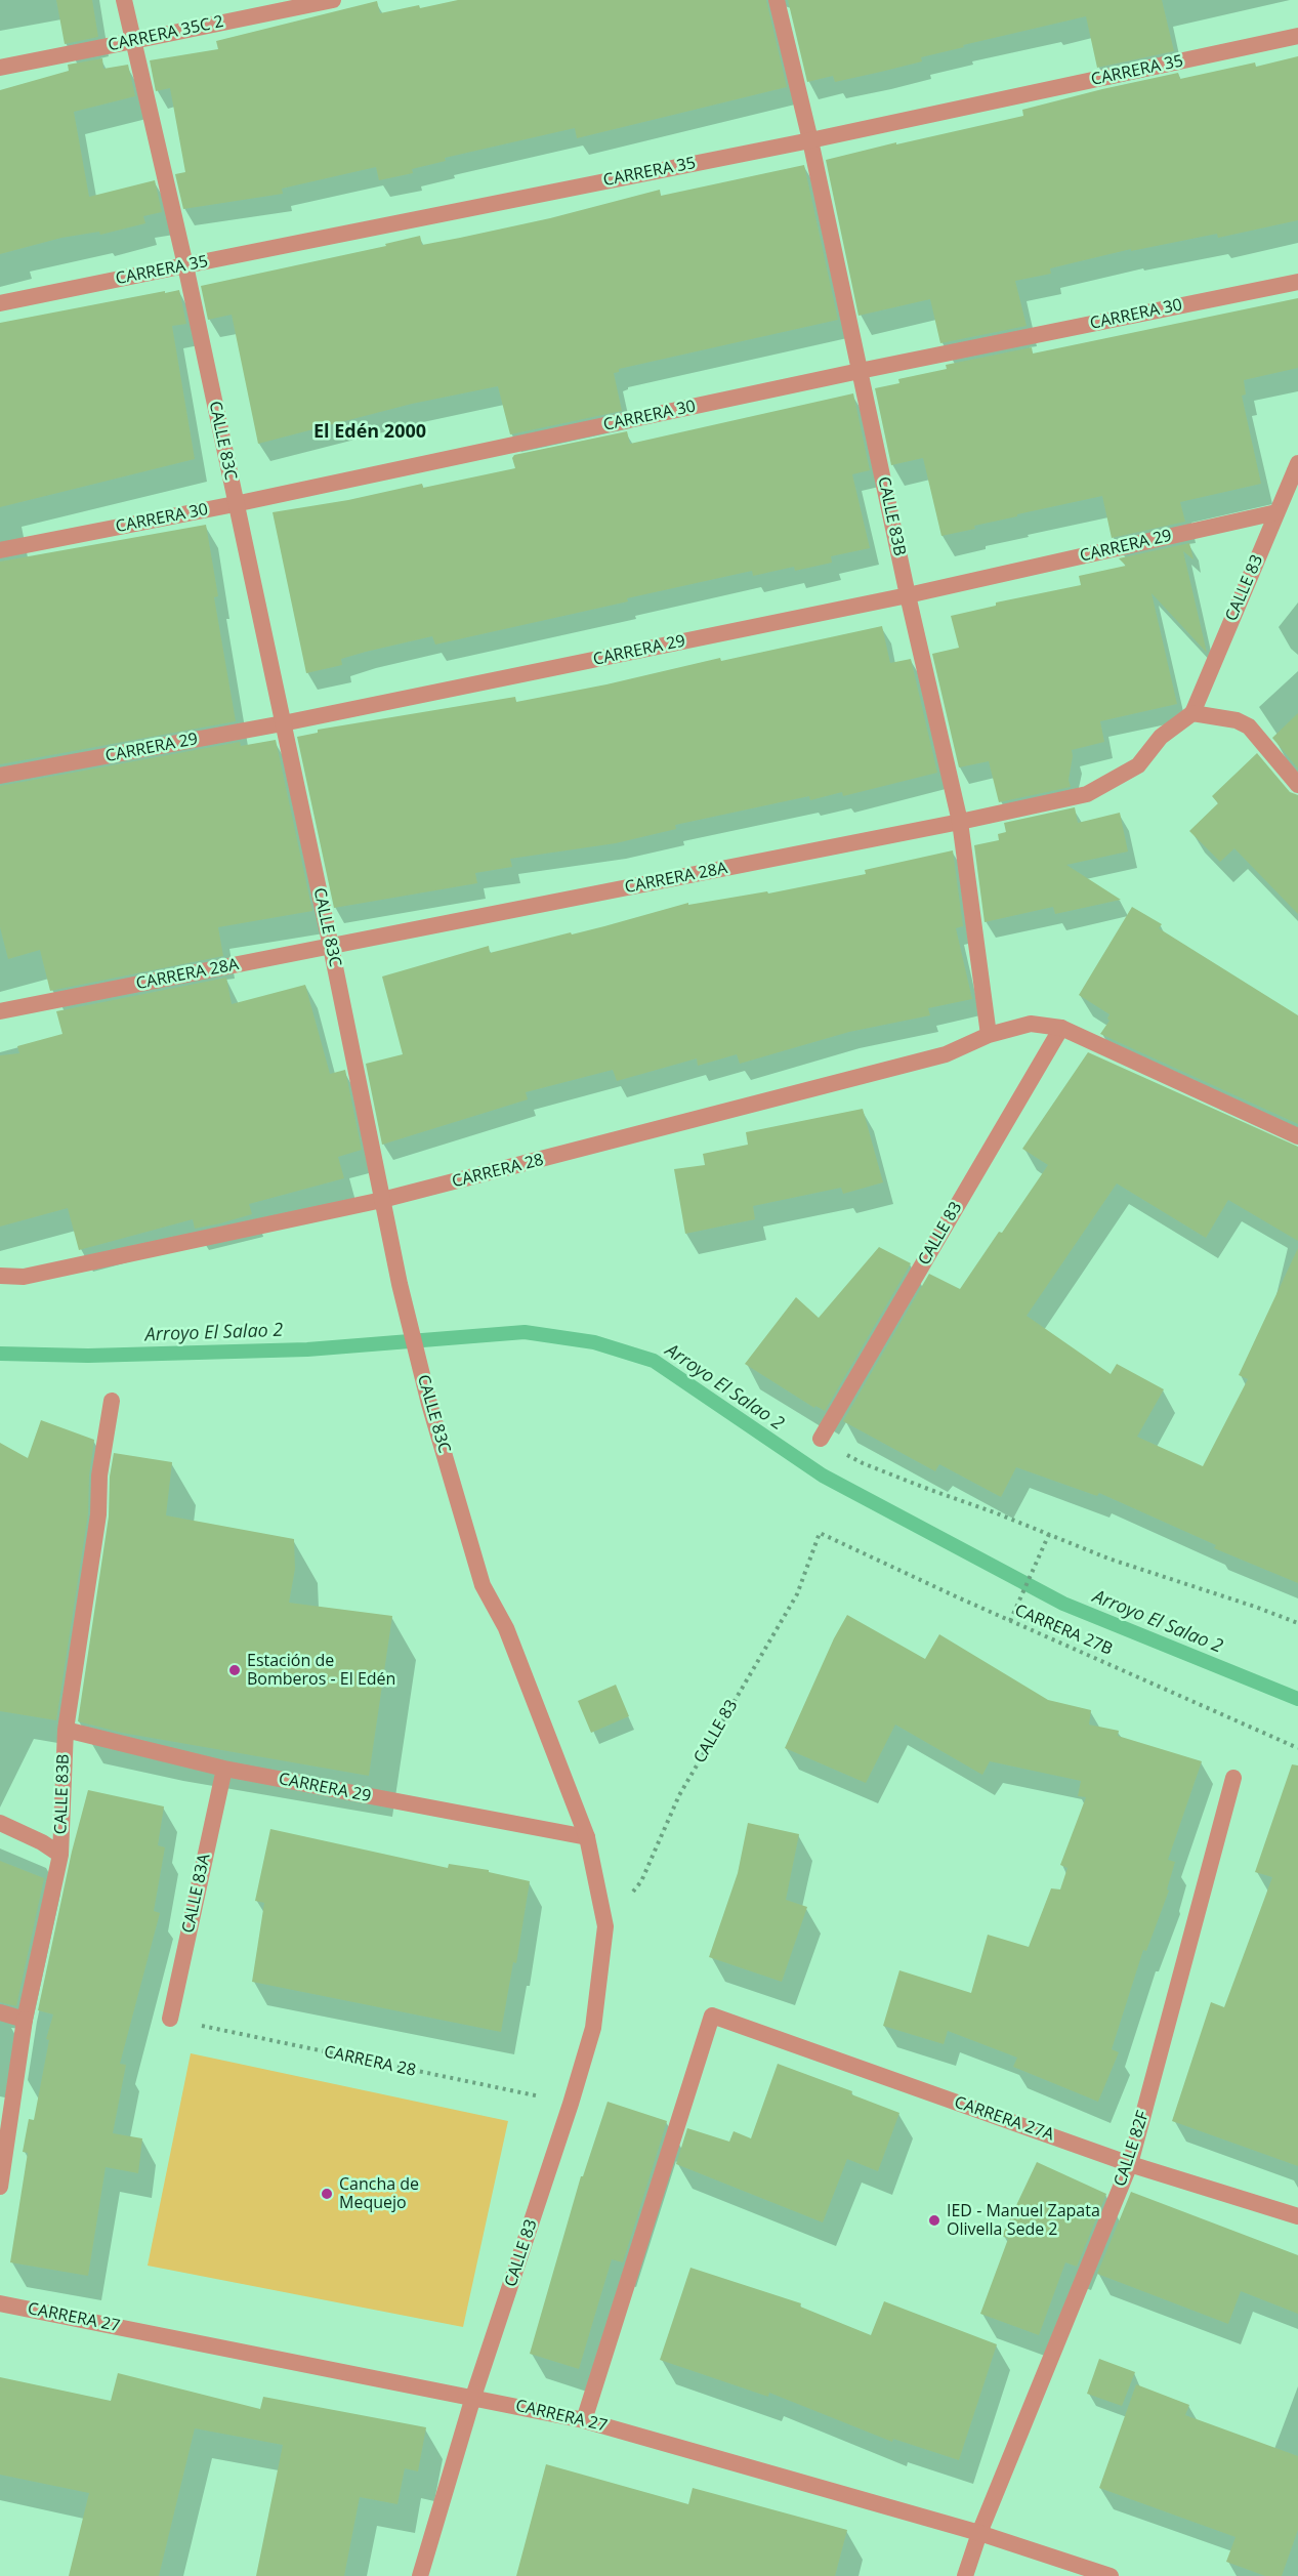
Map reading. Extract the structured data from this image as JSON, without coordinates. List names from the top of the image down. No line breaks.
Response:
{"streets":{"street":["CARRERA 35C 2","CARRERA 35","CARRERA 30","CALLE 83C","CALLE 83B","CARRERA 29","CALLE 83","CARRERA 28A","CARRERA 28","CALLE 83A","CARRERA 27A","CALLE 82F","CARRERA 27"],"path":["CARRERA 27B"]},"crossings":[["CARRERA 35C 2","CALLE 83C"],["CARRERA 35","CALLE 83C"],["CARRERA 35","CALLE 83B"],["CARRERA 30","CALLE 83C"],["CARRERA 30","CALLE 83B"],["CALLE 83C","CARRERA 29"],["CALLE 83C","CALLE 83"],["CALLE 83C","CARRERA 28A"],["CALLE 83C","CARRERA 28"],["CALLE 83B","CARRERA 29"],["CALLE 83B","CARRERA 28A"],["CALLE 83B","CARRERA 28"],["CARRERA 29","CALLE 83"],["CARRERA 29","CALLE 83A"],["CALLE 83","CARRERA 28A"],["CALLE 83","CARRERA 28"],["CALLE 83","CARRERA 27B"],["CALLE 83","CARRERA 27"],["CARRERA 28","CALLE 83A"],["CARRERA 27A","CALLE 82F"],["CARRERA 27A","CARRERA 27"],["CALLE 82F","CARRERA 27"]],"districts":["El Edén 2000"],"water":["Arroyo El Salao 2"],"places":["Estación de Bomberos - El Edén","Cancha de Mequejo","IED - Manuel Zapata Olivella Sede 2"]}
